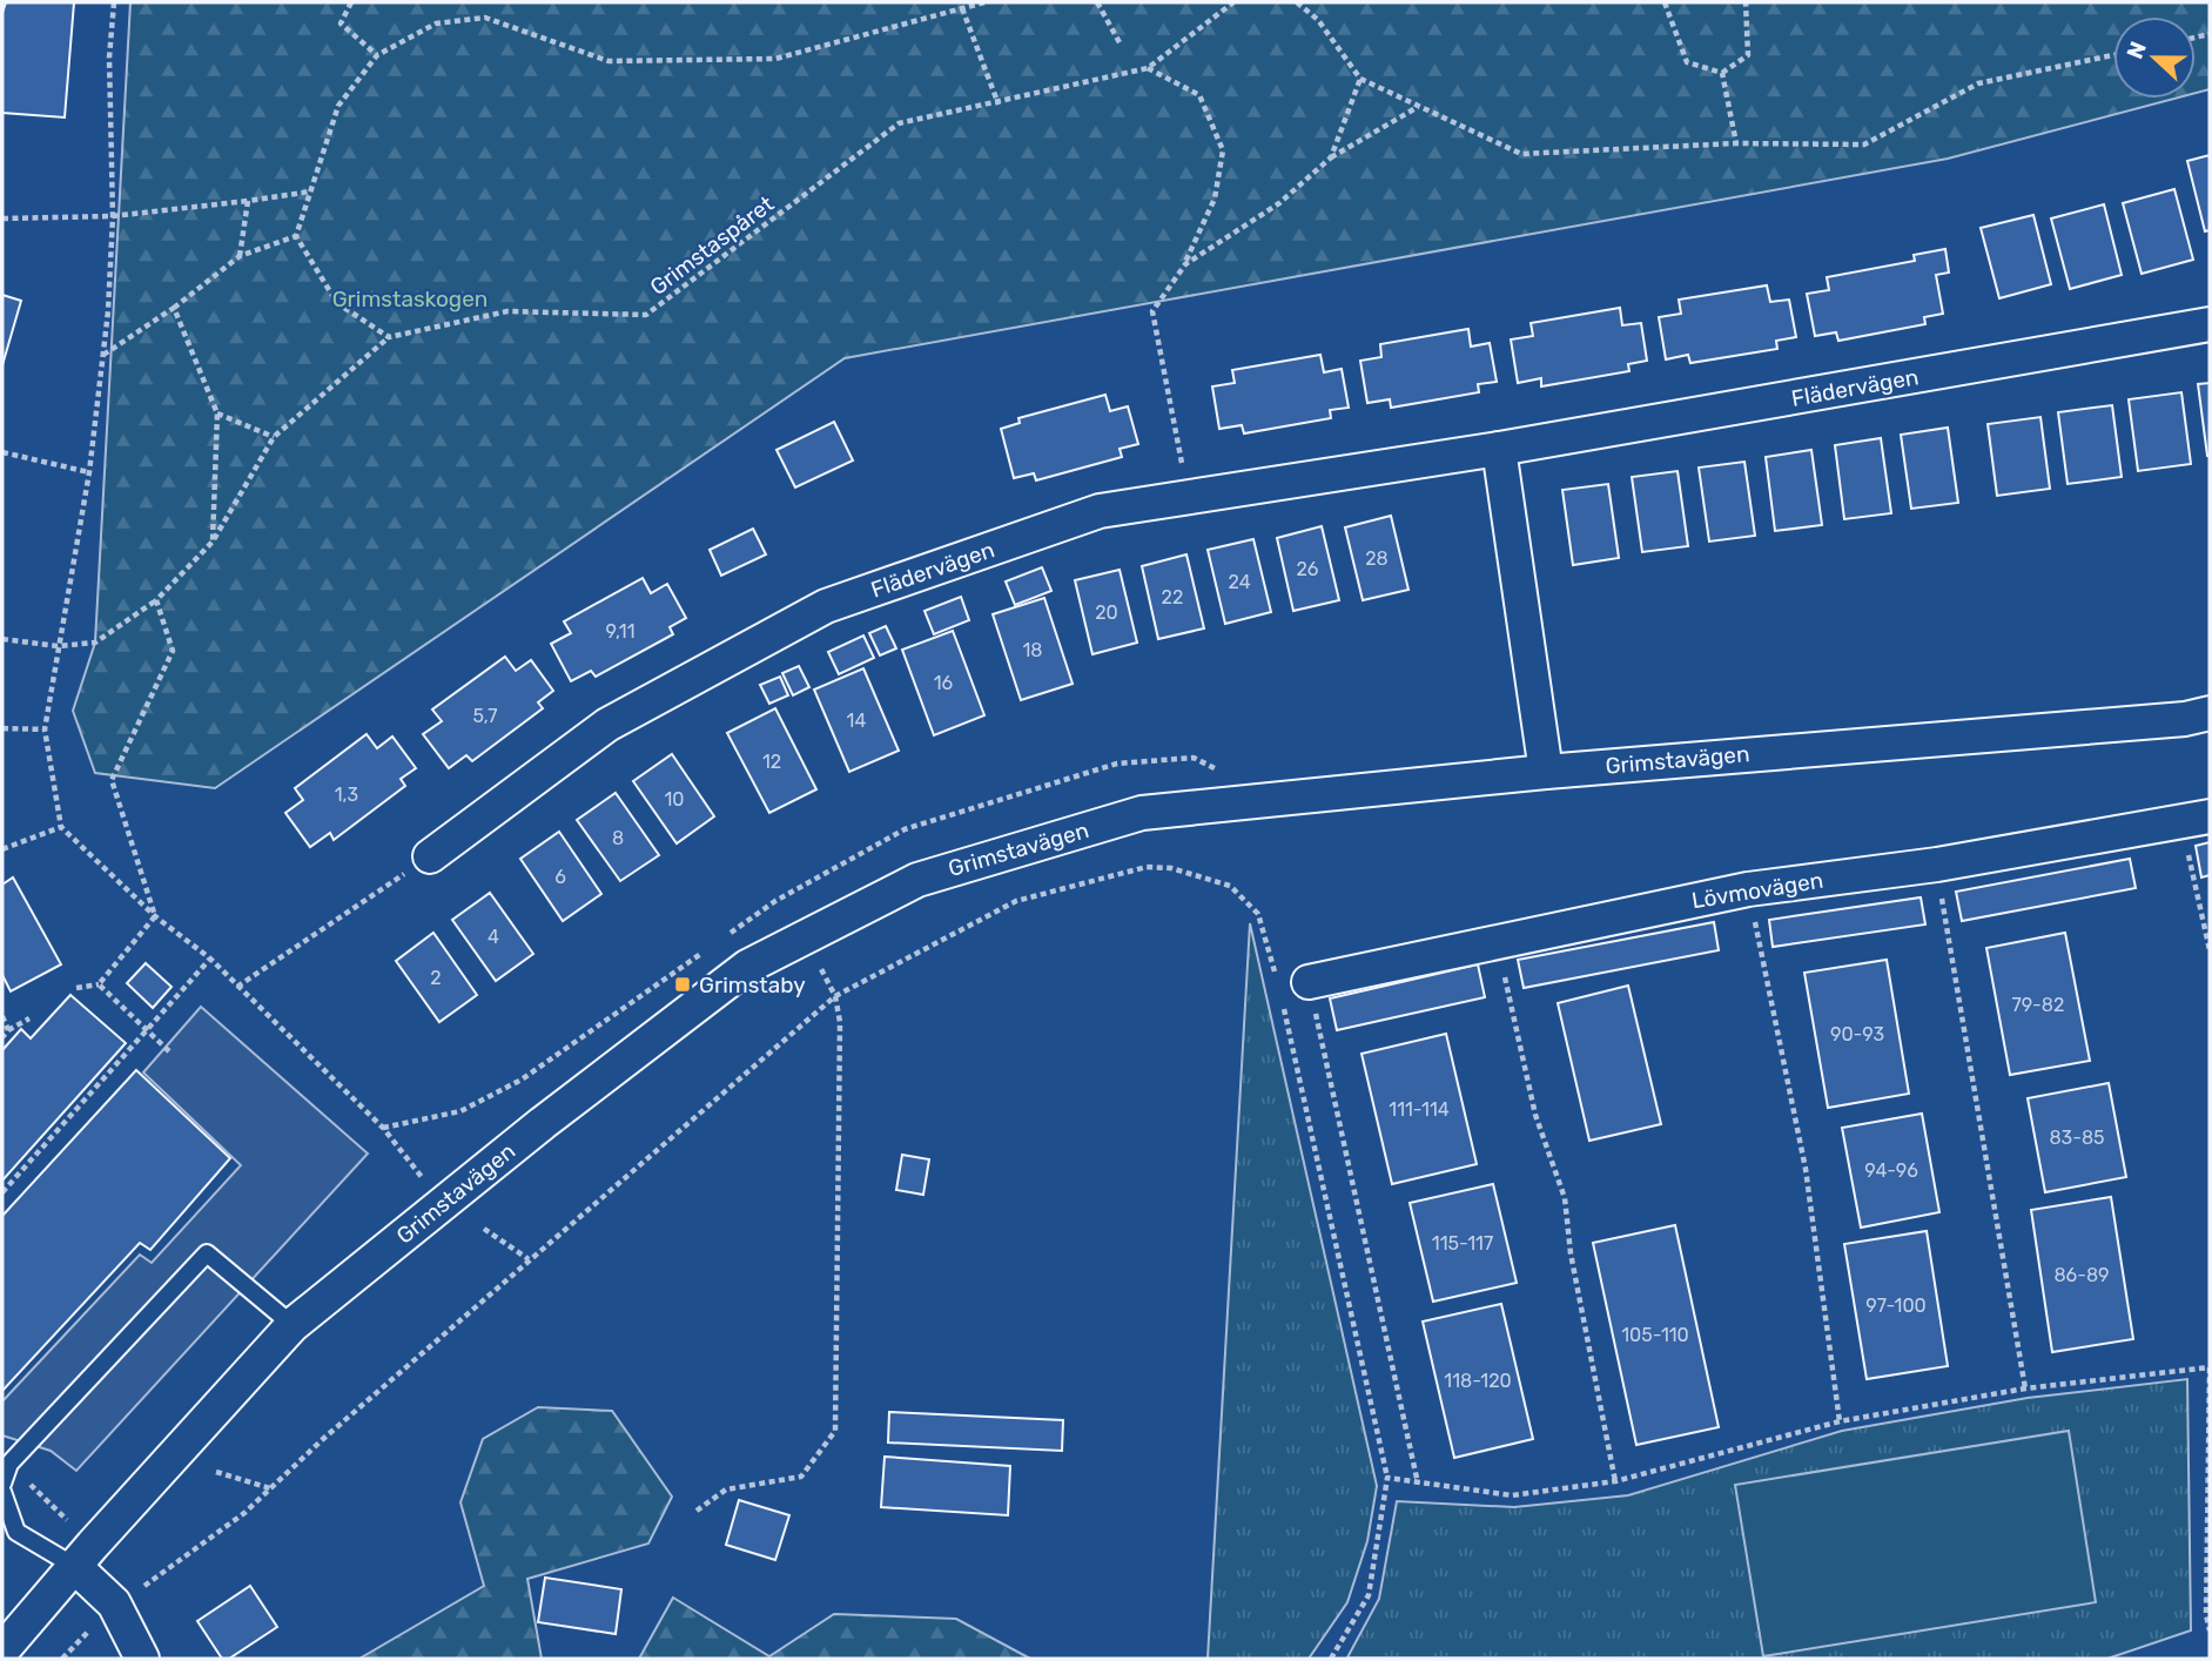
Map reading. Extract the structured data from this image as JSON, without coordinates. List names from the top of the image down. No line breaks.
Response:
{"streets":{"street":["Flädervägen","Grimstavägen","Lövmovägen"],"path":["Grimstaspåret"]},"parks":["Grimstaskogen"],"places":{"transit":["Grimstaby"]},"house_numbers":["28","26","24","22","20","9,11","18","16","5,7","14","12","1,3","10","8","6","4","2","79-82","90-93","111-114","83-85","94-96","115-117","86-89","97-100","105-110","118-120"],"north":"left"}
